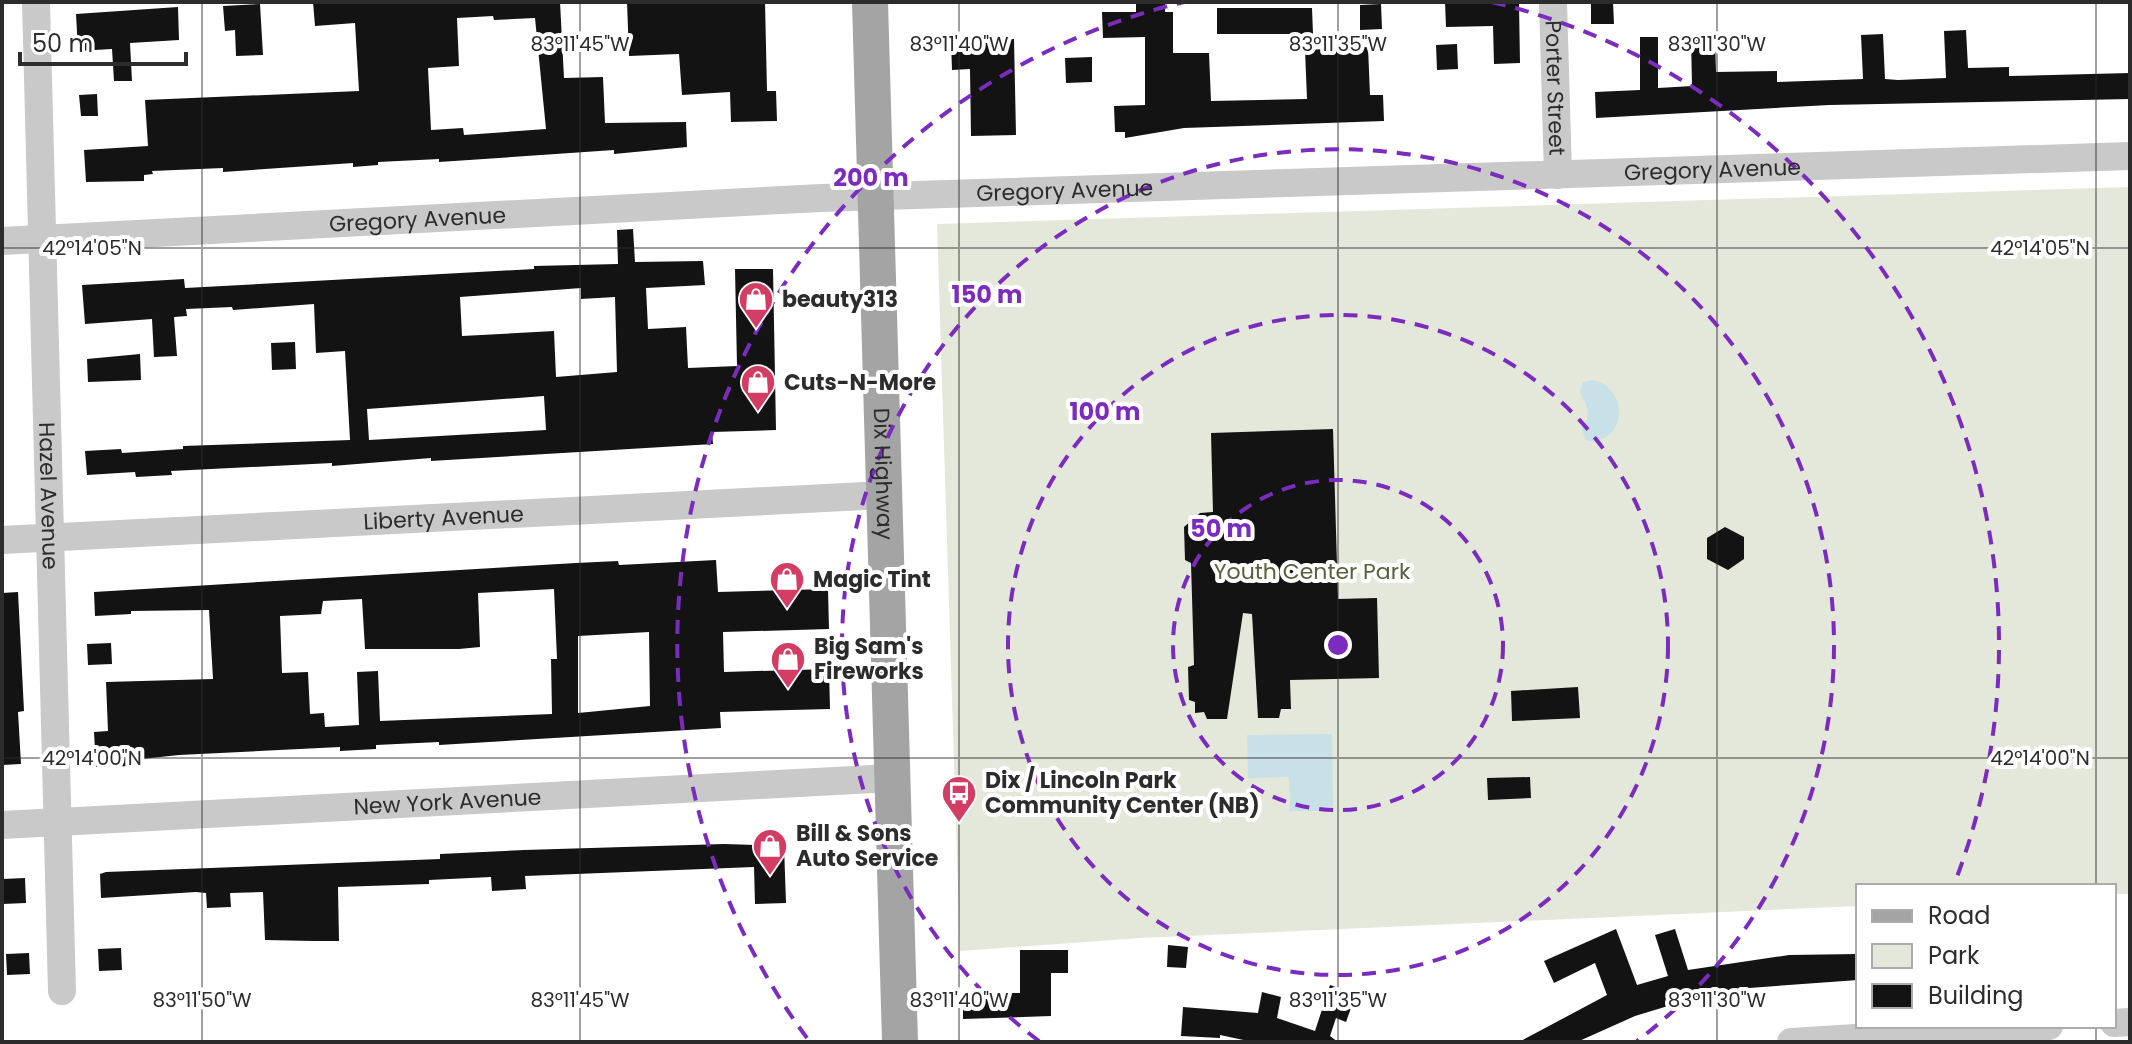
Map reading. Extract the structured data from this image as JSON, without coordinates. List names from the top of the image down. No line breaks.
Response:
{"streets":{"main road":["Dix Highway"],"street":["Porter Street","Gregory Avenue","Hazel Avenue","Liberty Avenue","New York Avenue"]},"crossings":[["Porter Street","Gregory Avenue"],["Gregory Avenue","Dix Highway"],["Gregory Avenue","Hazel Avenue"],["Dix Highway","Liberty Avenue"],["Dix Highway","New York Avenue"],["Hazel Avenue","Liberty Avenue"],["Hazel Avenue","New York Avenue"]],"parks":["Youth Center Park"],"places":{"shop":["beauty313","Cuts-N-More","Magic Tint","Big Sam's Fireworks","Bill & Sons Auto Service"],"bus stop":["Dix / Lincoln Park Community Center (NB)"]},"legend":["Road","Park","Building"],"scale_bar":"50 m","coordinates":["83°11'45\"W","83°11'40\"W","83°11'35\"W","83°11'30\"W","42°14'05\"N","42°14'00\"N","83°11'50\"W"],"rings":["200 m","150 m","100 m","50 m"]}
